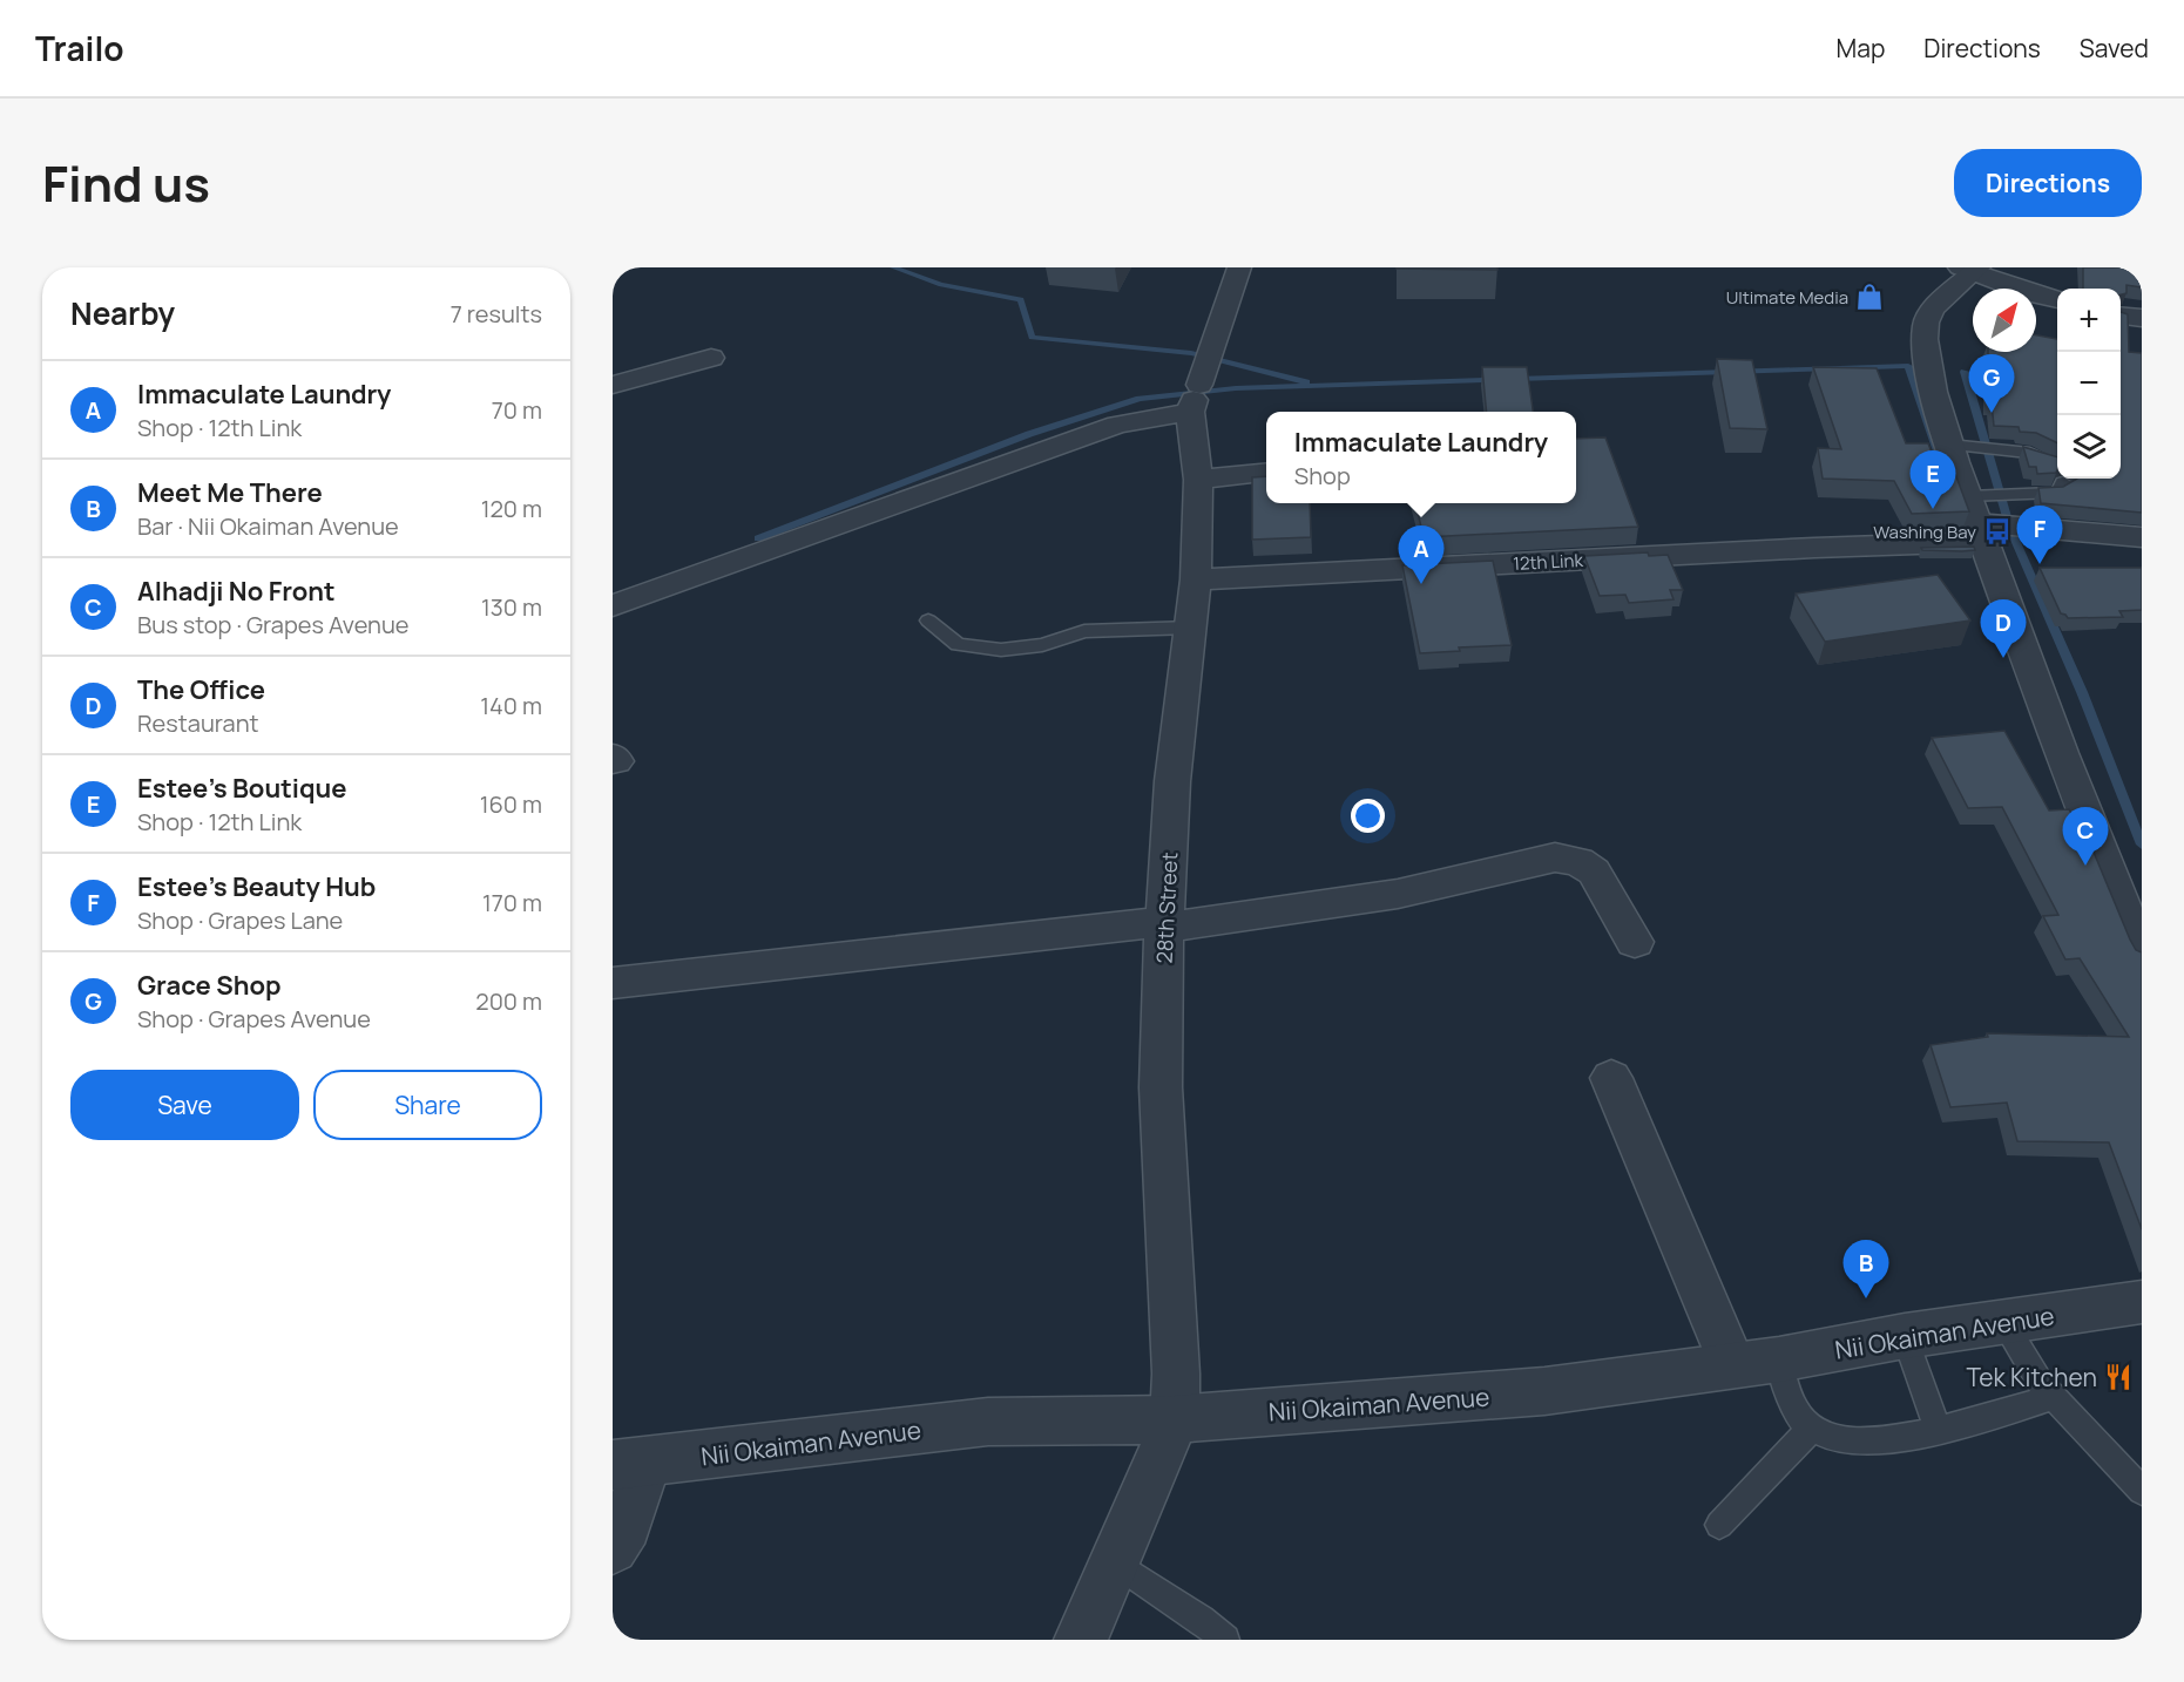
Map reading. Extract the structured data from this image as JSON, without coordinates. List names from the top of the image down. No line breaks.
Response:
{"streets":{"street":["12th Link","28th Street","Nii Okaiman Avenue"]},"crossings":[["12th Link","28th Street"],["28th Street","Nii Okaiman Avenue"]],"places":{"shop":["Ultimate Media"],"bus stop":["Washing Bay"],"restaurant":["Tek Kitchen"]},"north":"top right","page":{"header":"Trailo","nav":["Map","Directions","Saved"],"title":"Find us","buttons":["Directions",["Save","Share"]],"heading":["Nearby","7 results"],"map_buttons":["+","−"],"pins":["G","E","F","A","D","C","B"],"list":[{"mark":"A","name":"Immaculate Laundry","note":"Shop · 12th Link","value":"70 m"},{"mark":"B","name":"Meet Me There","note":"Bar · Nii Okaiman Avenue","value":"120 m"},{"mark":"C","name":"Alhadji No Front","note":"Bus stop · Grapes Avenue","value":"130 m"},{"mark":"D","name":"The Office","note":"Restaurant","value":"140 m"},{"mark":"E","name":"Estee's Boutique","note":"Shop · 12th Link","value":"160 m"},{"mark":"F","name":"Estee's Beauty Hub","note":"Shop · Grapes Lane","value":"170 m"},{"mark":"G","name":"Grace Shop","note":"Shop · Grapes Avenue","value":"200 m"}],"popup":["Immaculate Laundry","Shop"]}}
